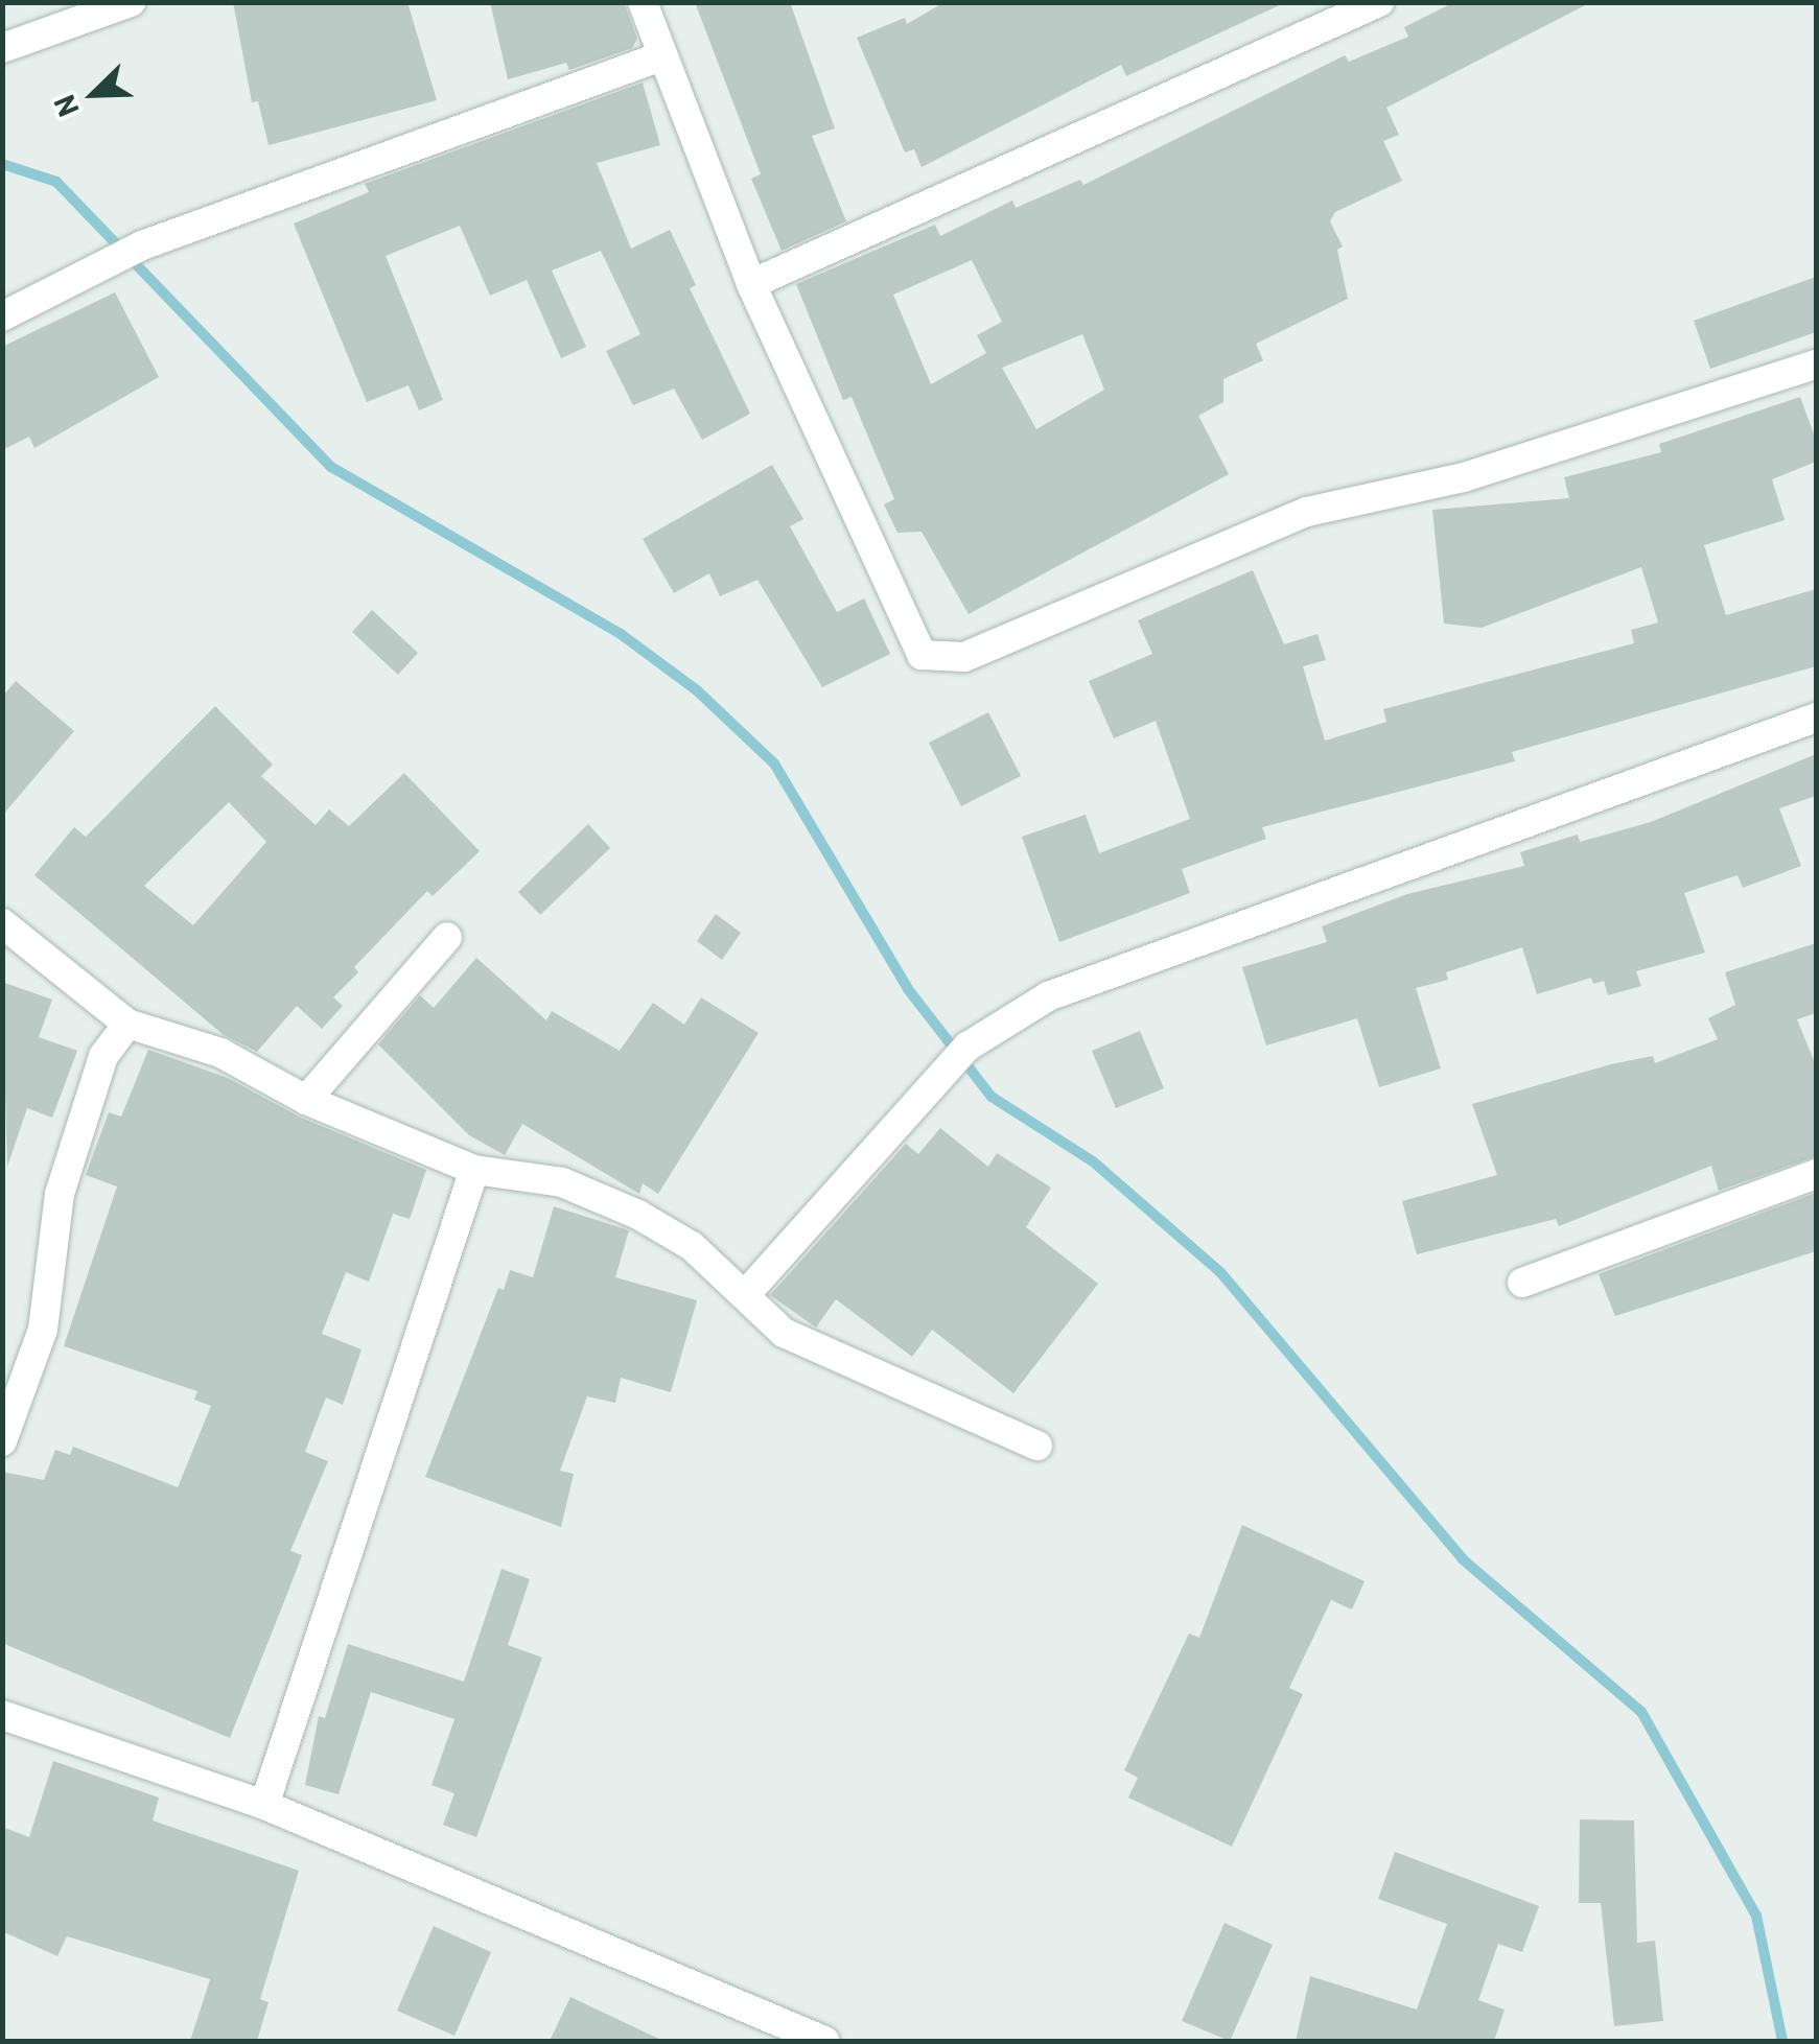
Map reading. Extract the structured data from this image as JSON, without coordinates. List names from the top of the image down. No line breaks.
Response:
{"north":"bottom left"}
